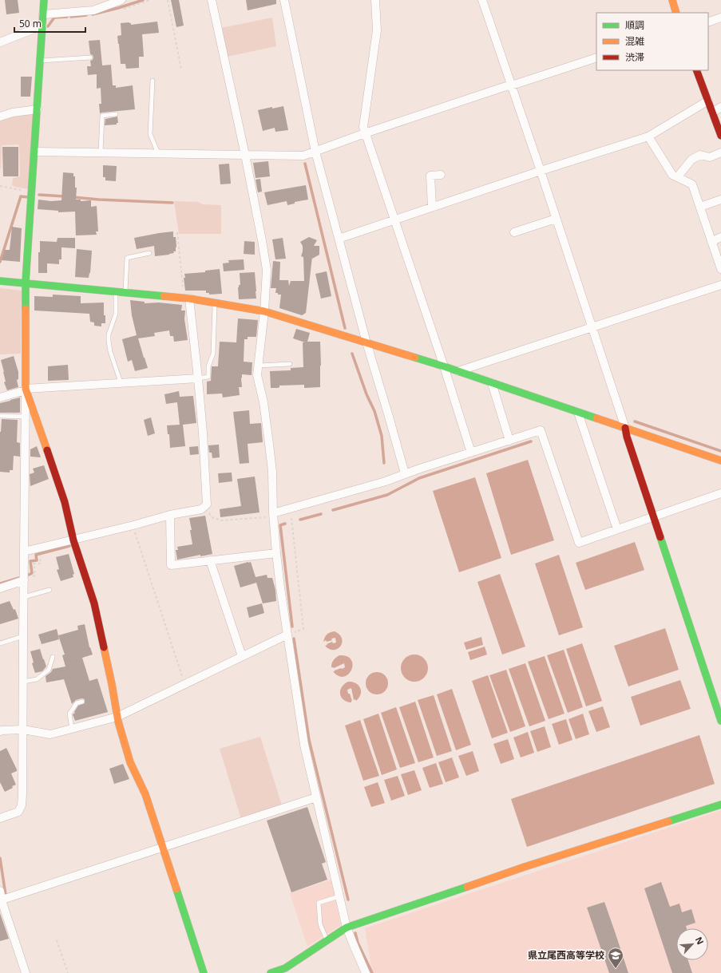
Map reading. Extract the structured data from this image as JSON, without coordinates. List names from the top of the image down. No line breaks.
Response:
{"places":{"school or university":["県立尾西高等学校"]},"legend":["順調","混雑","渋滞"],"scale_bar":"50 m","north":"top right"}
